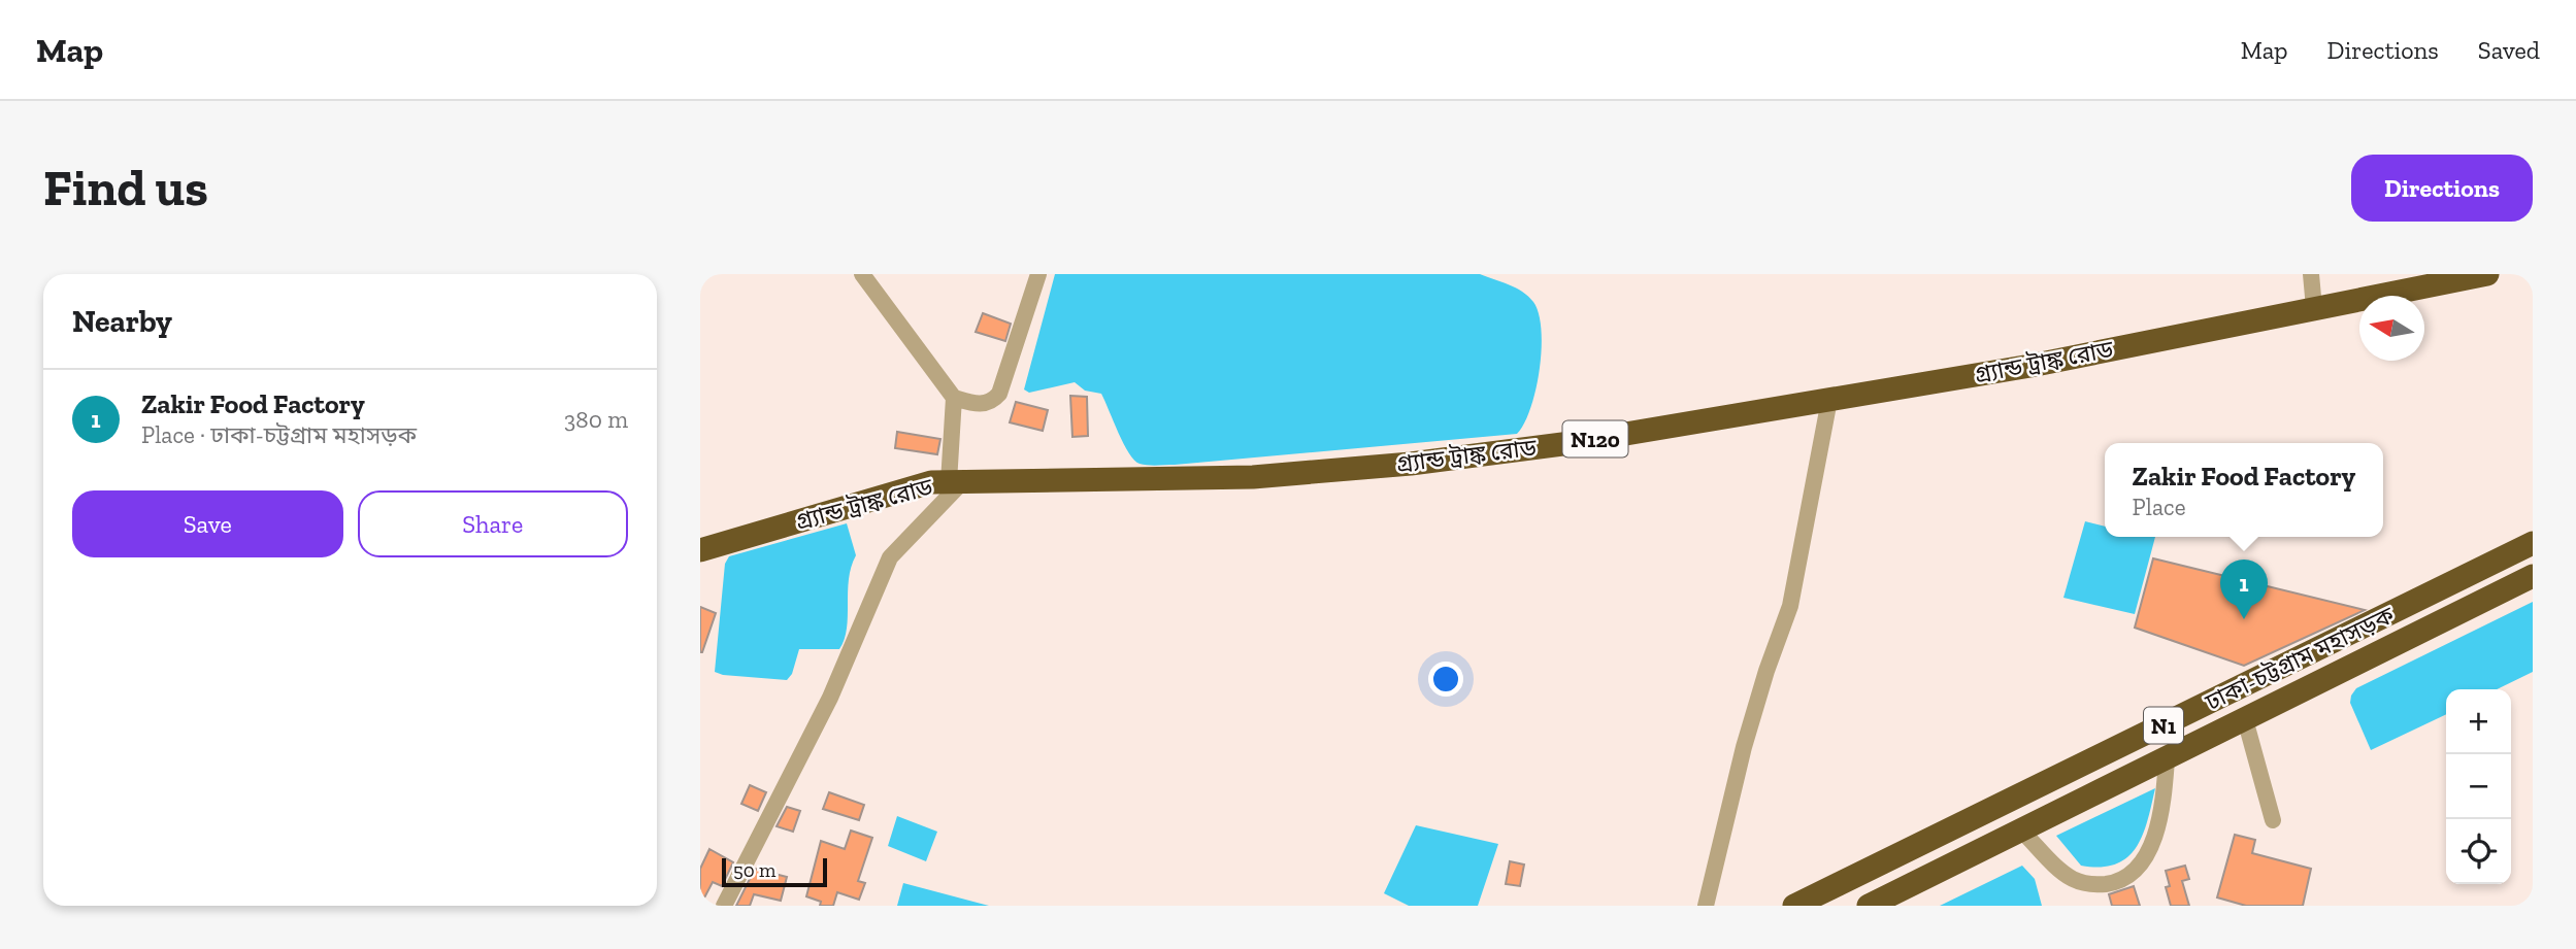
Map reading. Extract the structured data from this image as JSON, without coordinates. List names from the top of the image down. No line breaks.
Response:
{"streets":{"highway":["গ্র্যান্ড ট্রাঙ্ক রোড","N120","ঢাকা-চট্টগ্রাম মহাসড়ক","N1"]},"scale_bar":"50 m","north":"left","page":{"header":"Map","nav":["Map","Directions","Saved"],"buttons":["Directions",["Save","Share"]],"title":"Find us","heading":"Nearby","list":[{"mark":"1","name":"Zakir Food Factory","note":"Place · ঢাকা-চট্টগ্রাম মহাসড়ক","value":"380 m"}],"popup":["Zakir Food Factory","Place"],"pins":"1","map_buttons":["+","−"],"scale":"50 m"}}
